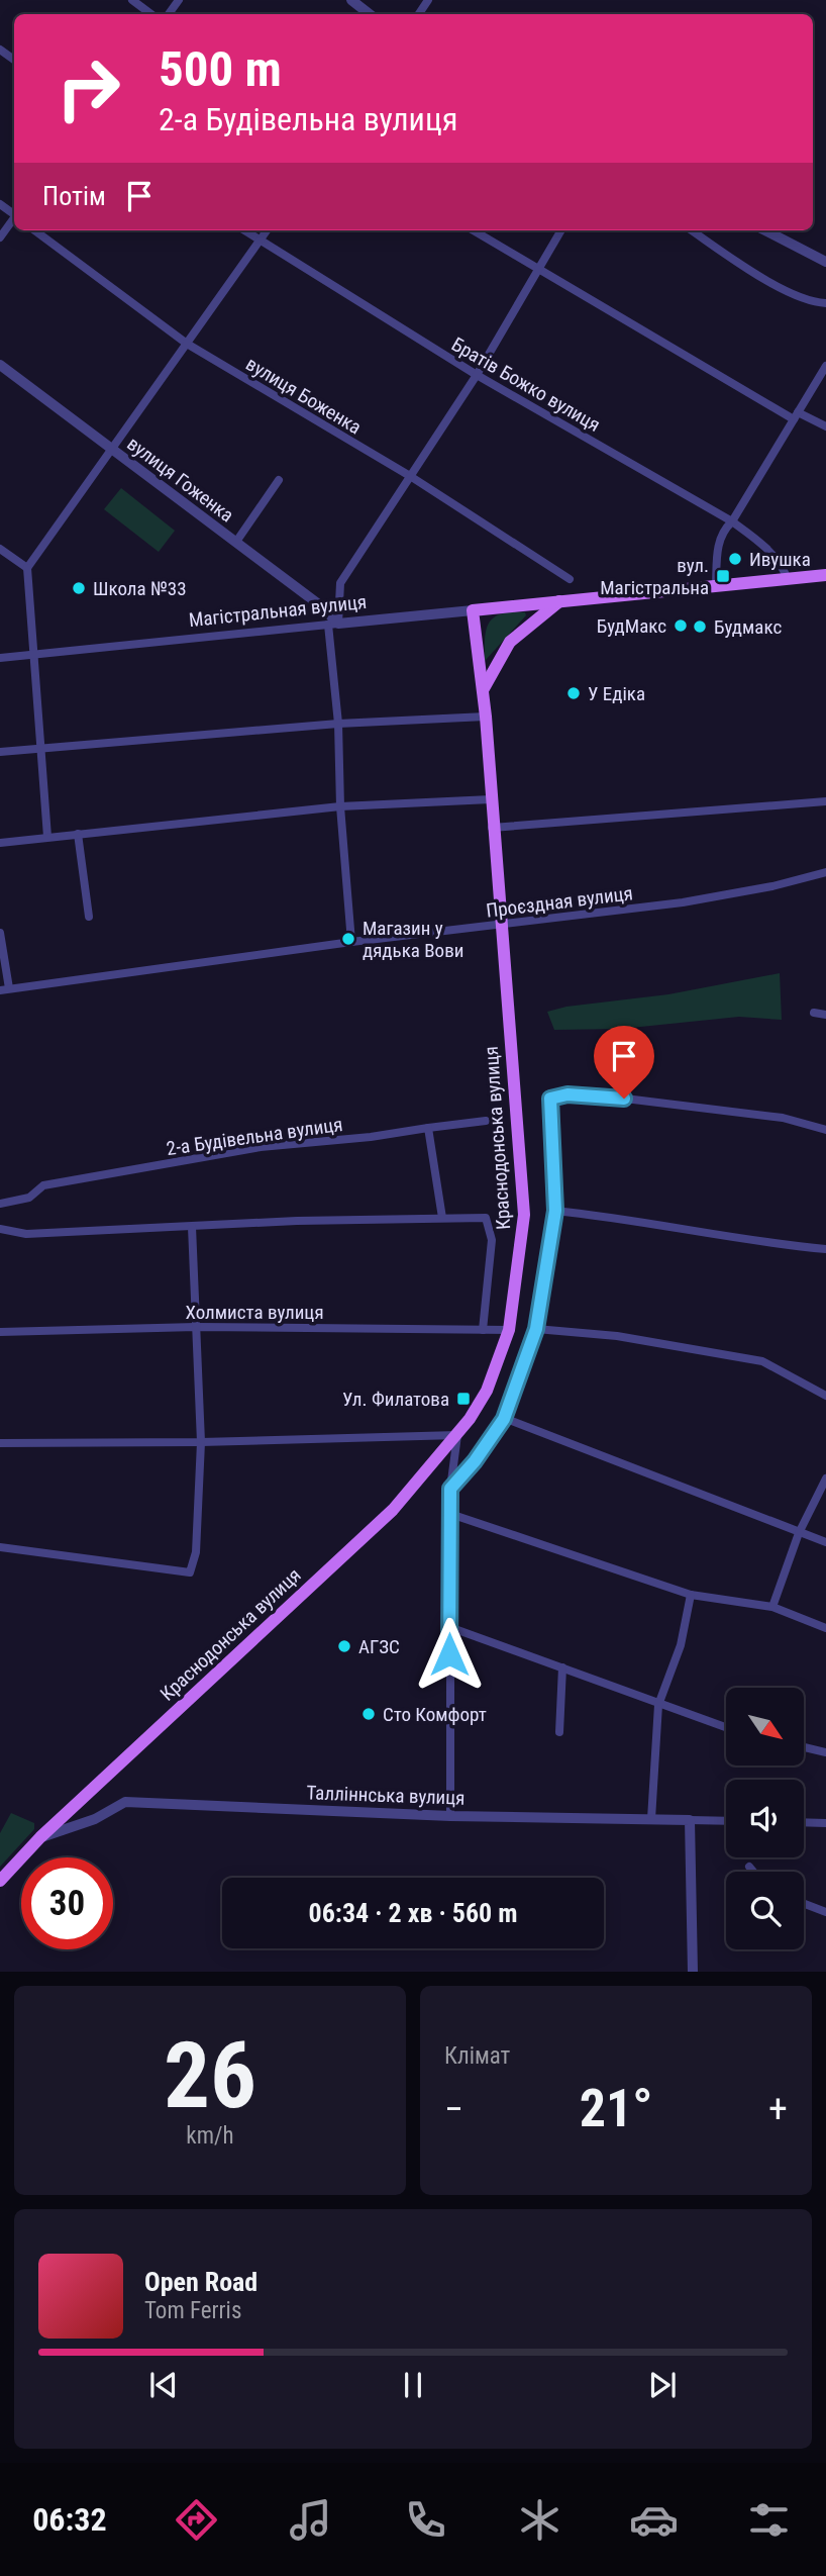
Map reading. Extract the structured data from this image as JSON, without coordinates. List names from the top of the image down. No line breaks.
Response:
{"streets":{"main road":["Магістральная вулиця","Краснодонська вулиця"],"street":["Братів Божко вулиця","вулиця Боженка","вулиця Гоженка","Проєздная вулиця","2-а Будівельна вулиця","Холмиста вулиця","Талліннська вулиця"]},"crossings":[["вулиця Гоженка","Магістральная вулиця"],["Магістральная вулиця","Краснодонська вулиця"],["Проєздная вулиця","Краснодонська вулиця"],["Краснодонська вулиця","Холмиста вулиця"],["Краснодонська вулиця","Талліннська вулиця"]],"places":{"other":["Ивушка","Школа №33","БудМакс","Будмакс","У Едіка","Магазин у дядька Вови","АГЗС","Сто Комфорт"],"transit":["вул. Магістральна","Ул. Филатова"]},"north":"bottom right","page":{"turn":["500 m","2-а Будівельна вулиця"],"then":"Потім","limit":"30","trip":"06:34 · 2 хв · 560 m","tile":[["26","km/h"],"Клімат"],"heat":["−","21°","+"],"song":["Open Road","Tom Ferris"],"tabs":"06:32"}}
